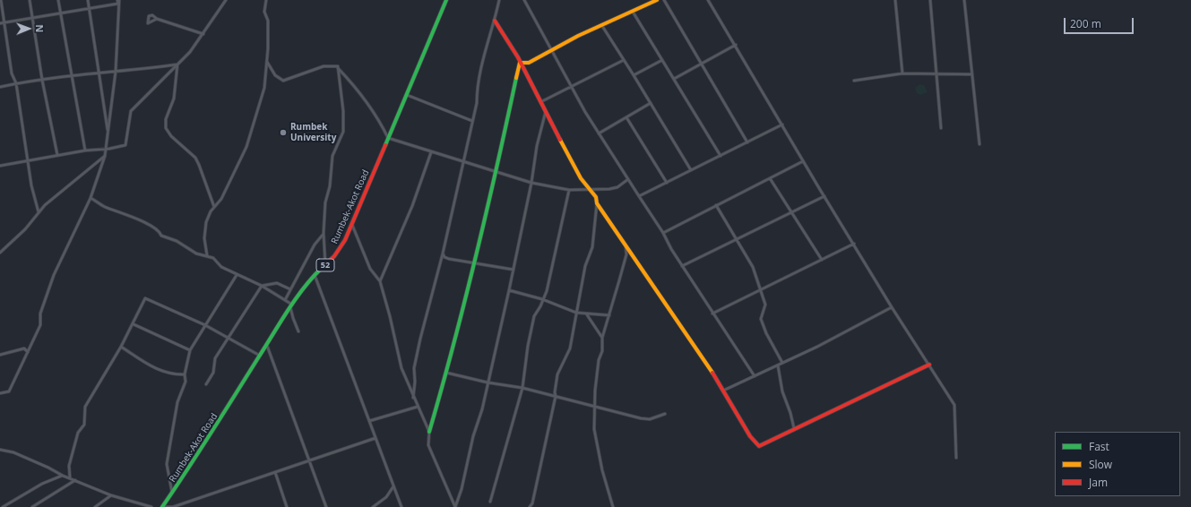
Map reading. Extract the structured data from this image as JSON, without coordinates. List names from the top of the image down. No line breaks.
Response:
{"streets":{"street":["Rumbek-Akot Road","52"]},"places":["Rumbek University"],"legend":["Fast","Slow","Jam"],"scale_bar":"200 m","north":"right"}
